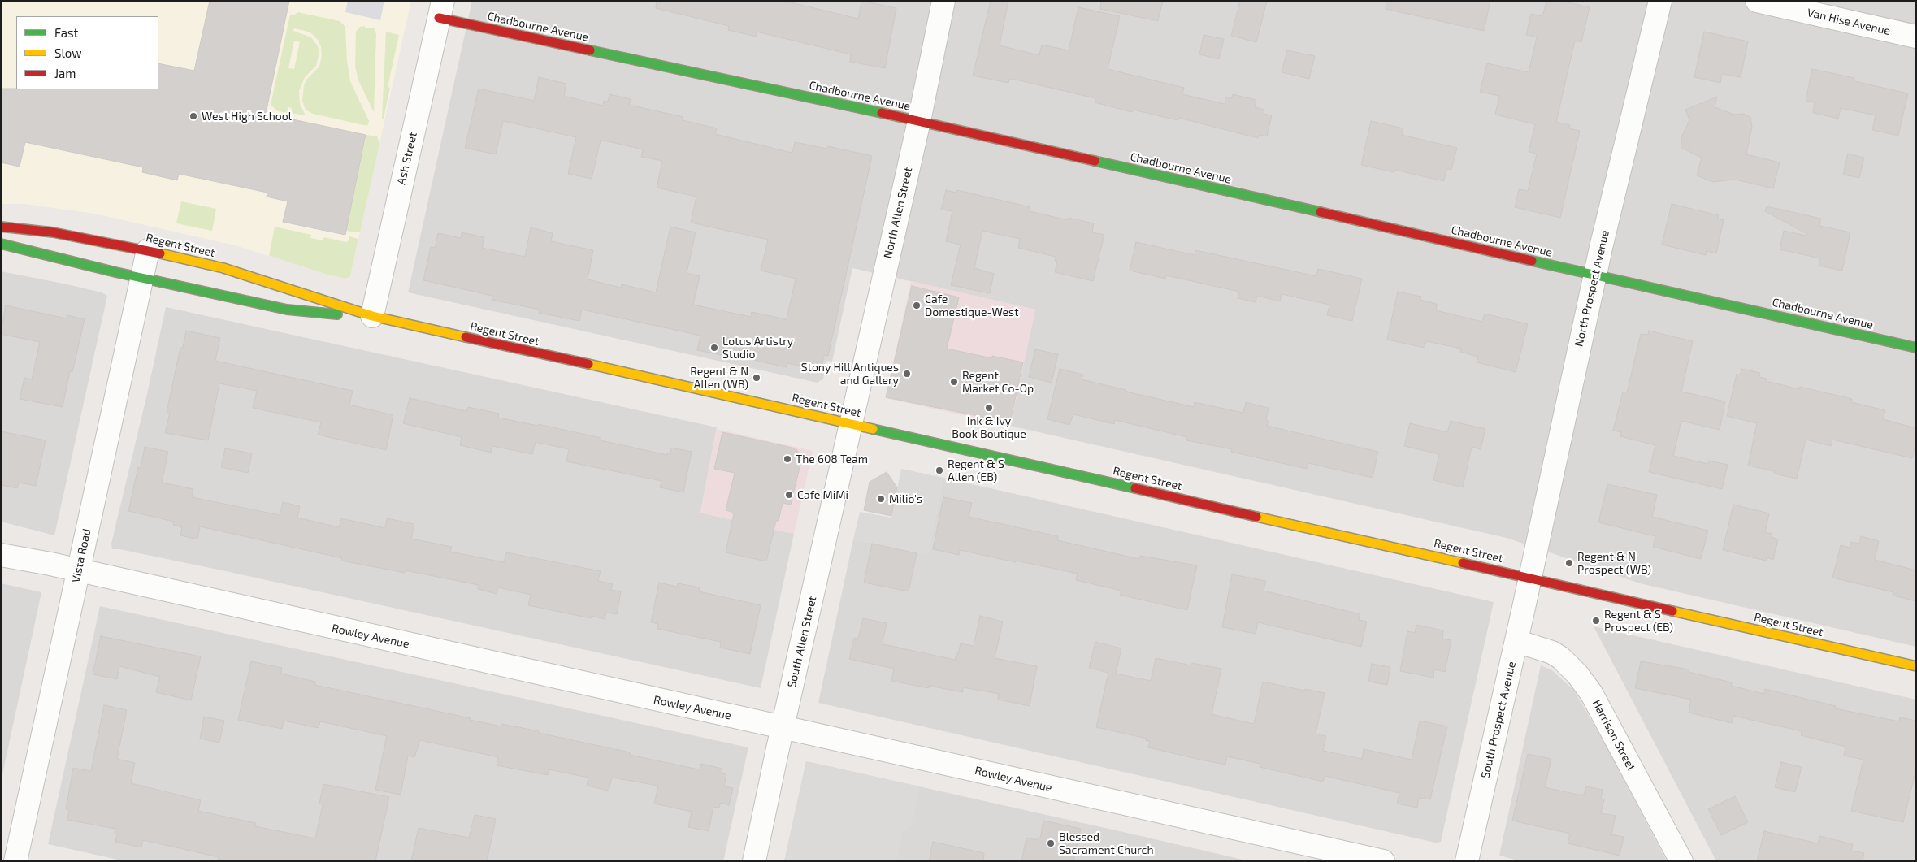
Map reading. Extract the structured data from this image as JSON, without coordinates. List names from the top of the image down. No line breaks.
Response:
{"streets":{"main road":["Chadbourne Avenue","Regent Street"],"street":["Van Hise Avenue","Ash Street","North Allen Street","North Prospect Avenue","Vista Road","Rowley Avenue","South Allen Street","South Prospect Avenue","Harrison Street"]},"crossings":[["Chadbourne Avenue","Ash Street"],["Chadbourne Avenue","North Allen Street"],["Chadbourne Avenue","North Prospect Avenue"],["Ash Street","Regent Street"],["North Allen Street","Regent Street"],["North Allen Street","South Allen Street"],["Regent Street","North Prospect Avenue"],["Regent Street","Vista Road"],["Regent Street","South Allen Street"],["Regent Street","South Prospect Avenue"],["North Prospect Avenue","South Prospect Avenue"],["Vista Road","Rowley Avenue"],["Rowley Avenue","South Allen Street"],["South Prospect Avenue","Harrison Street"]],"places":["West High School","Cafe Domestique-West","Lotus Artistry Studio","Stony Hill Antiques and Gallery","Regent & N Allen (WB)","Regent Market Co-Op","Ink & Ivy Book Boutique","The 608 Team","Regent & S Allen (EB)","Cafe MiMi","Milio's","Regent & N Prospect (WB)","Regent & S Prospect (EB)","Blessed Sacrament Church"],"legend":["Fast","Slow","Jam"]}
